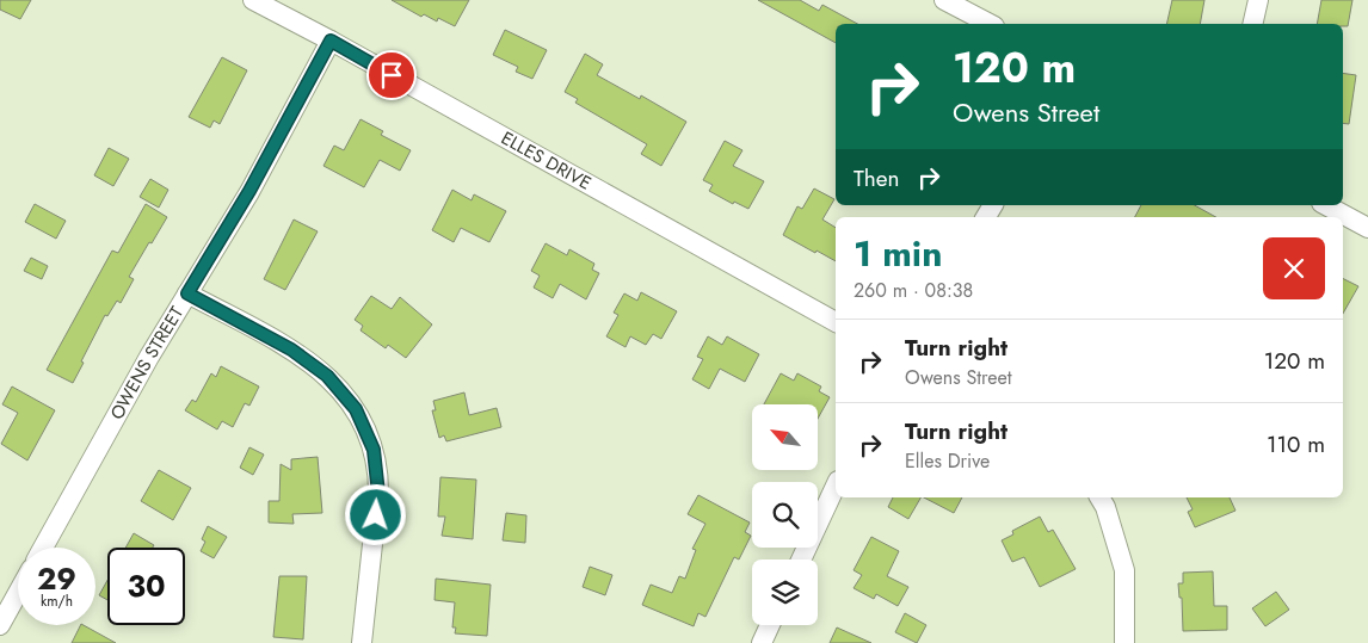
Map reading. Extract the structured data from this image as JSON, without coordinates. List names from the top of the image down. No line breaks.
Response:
{"streets":{"street":["ELLES DRIVE","OWENS STREET"]},"crossings":[["ELLES DRIVE","OWENS STREET"]],"north":"top left","page":{"turn":["120 m","Owens Street"],"then":"Then","heading":["1 min","260 m · 08:38"],"list":[{"name":"Turn right","note":"Owens Street","value":"120 m"},{"name":"Turn right","note":"Elles Drive","value":"110 m"}],"speed":"29 km/h","limit":"30"}}
